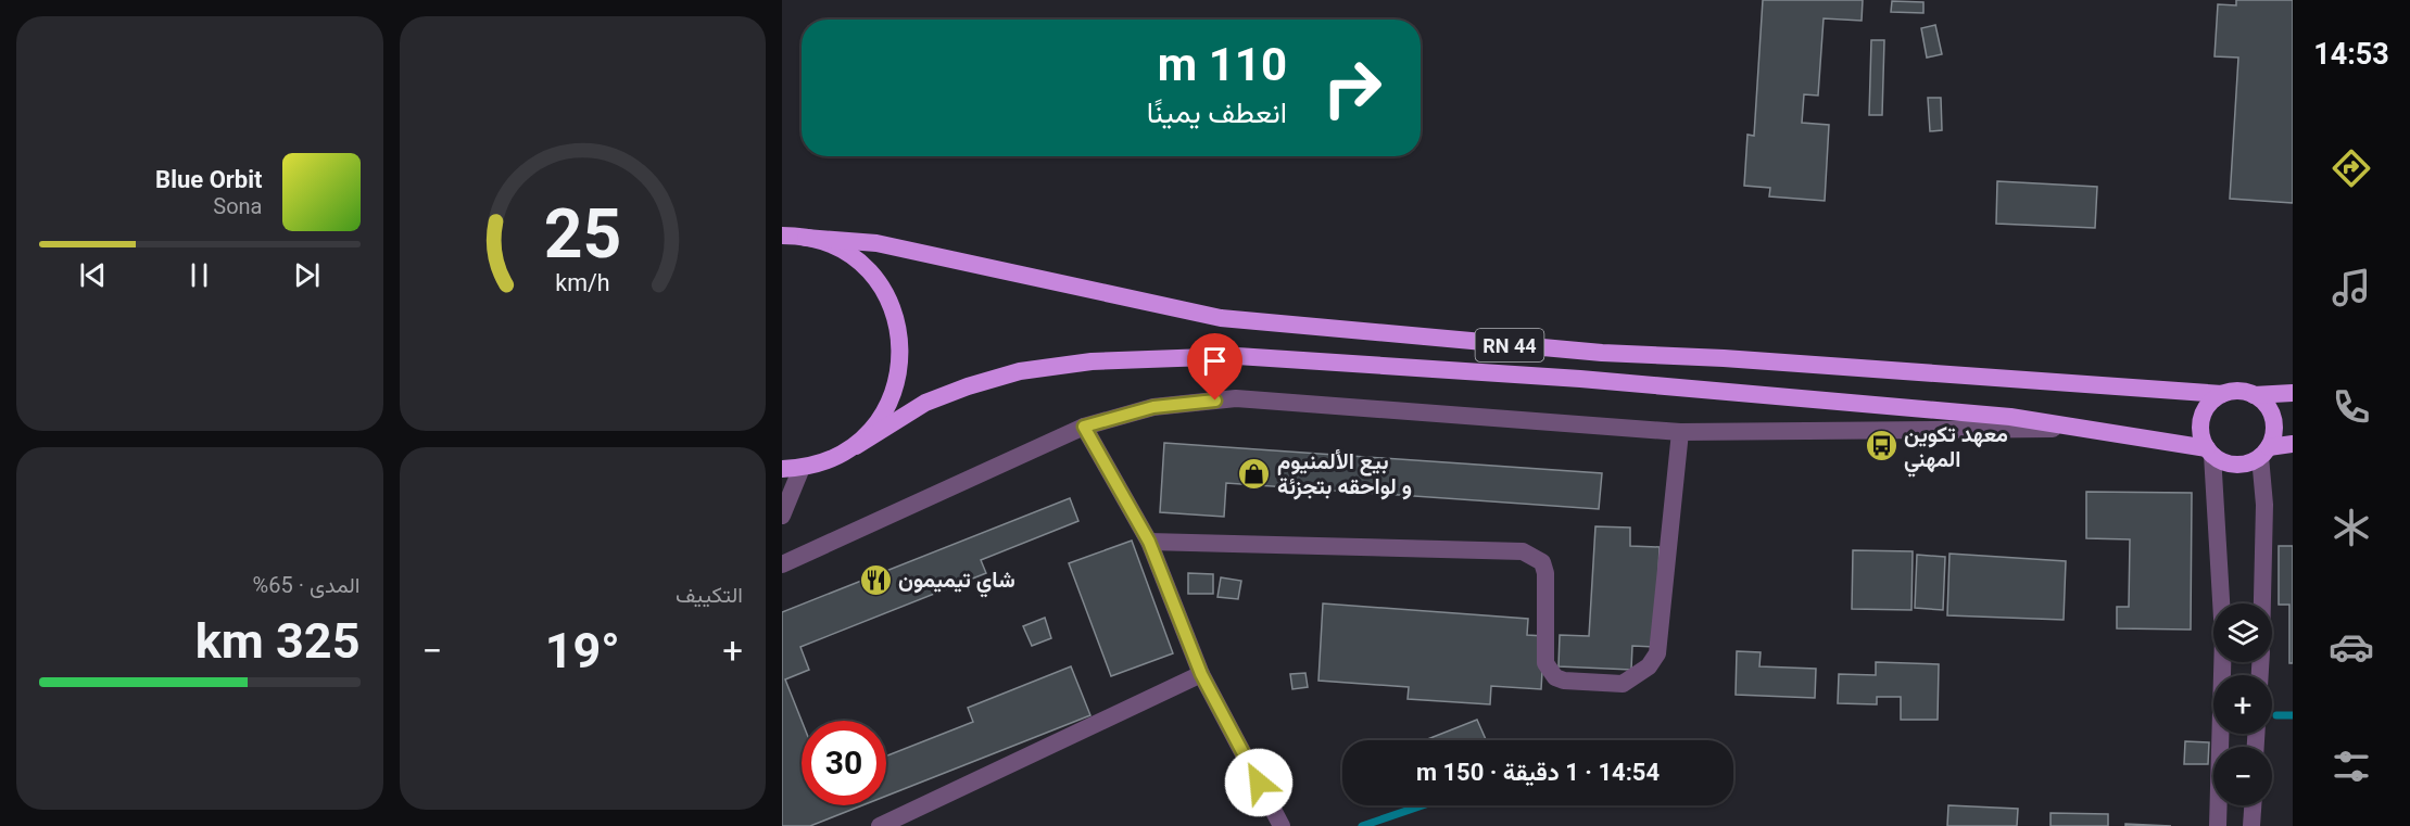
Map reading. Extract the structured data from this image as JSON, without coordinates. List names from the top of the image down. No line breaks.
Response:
{"streets":{"highway":["RN 44"]},"places":{"bus stop":["معهد تكوين المهني"],"shop":["بيع الألمنيوم و لواحقه بتجزئة"],"restaurant":["شاي تيميمون"]},"page":{"tabs":"14:53","turn":["110 m","انعطف يمينًا"],"song":["Blue Orbit","Sona"],"tile":["التكييف",["المدى · 65%","325 km"]],"map_buttons":["+","−"],"heat":["−","19°","+"],"limit":"30","trip":"14:54 · 1 دقيقة · 150 m","gauge":["25","km/h"]}}
